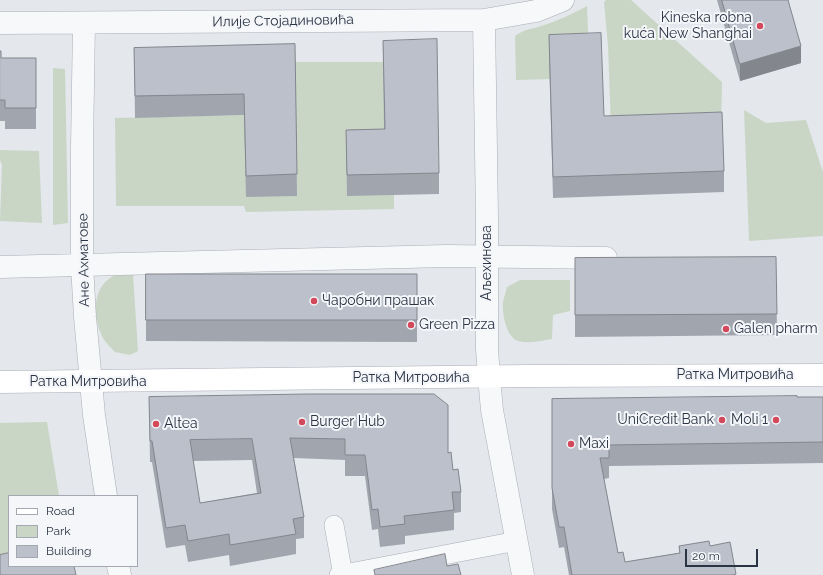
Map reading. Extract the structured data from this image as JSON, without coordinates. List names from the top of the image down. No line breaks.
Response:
{"streets":{"main road":["Ратка Митровића"],"street":["Илије Стојадиновића","Ане Ахматове","Аљехинова"]},"crossings":[["Илије Стојадиновића","Ане Ахматове"],["Илије Стојадиновића","Аљехинова"],["Ане Ахматове","Ратка Митровића"],["Аљехинова","Ратка Митровића"]],"places":["Kineska robna kuća New Shanghai","Чаробни прашак","Green Pizza","Galen pharm","UniCredit Bank","Moli 1","Burger Hub","Altea","Maxi"],"legend":["Road","Park","Building"],"scale_bar":"20 m"}
